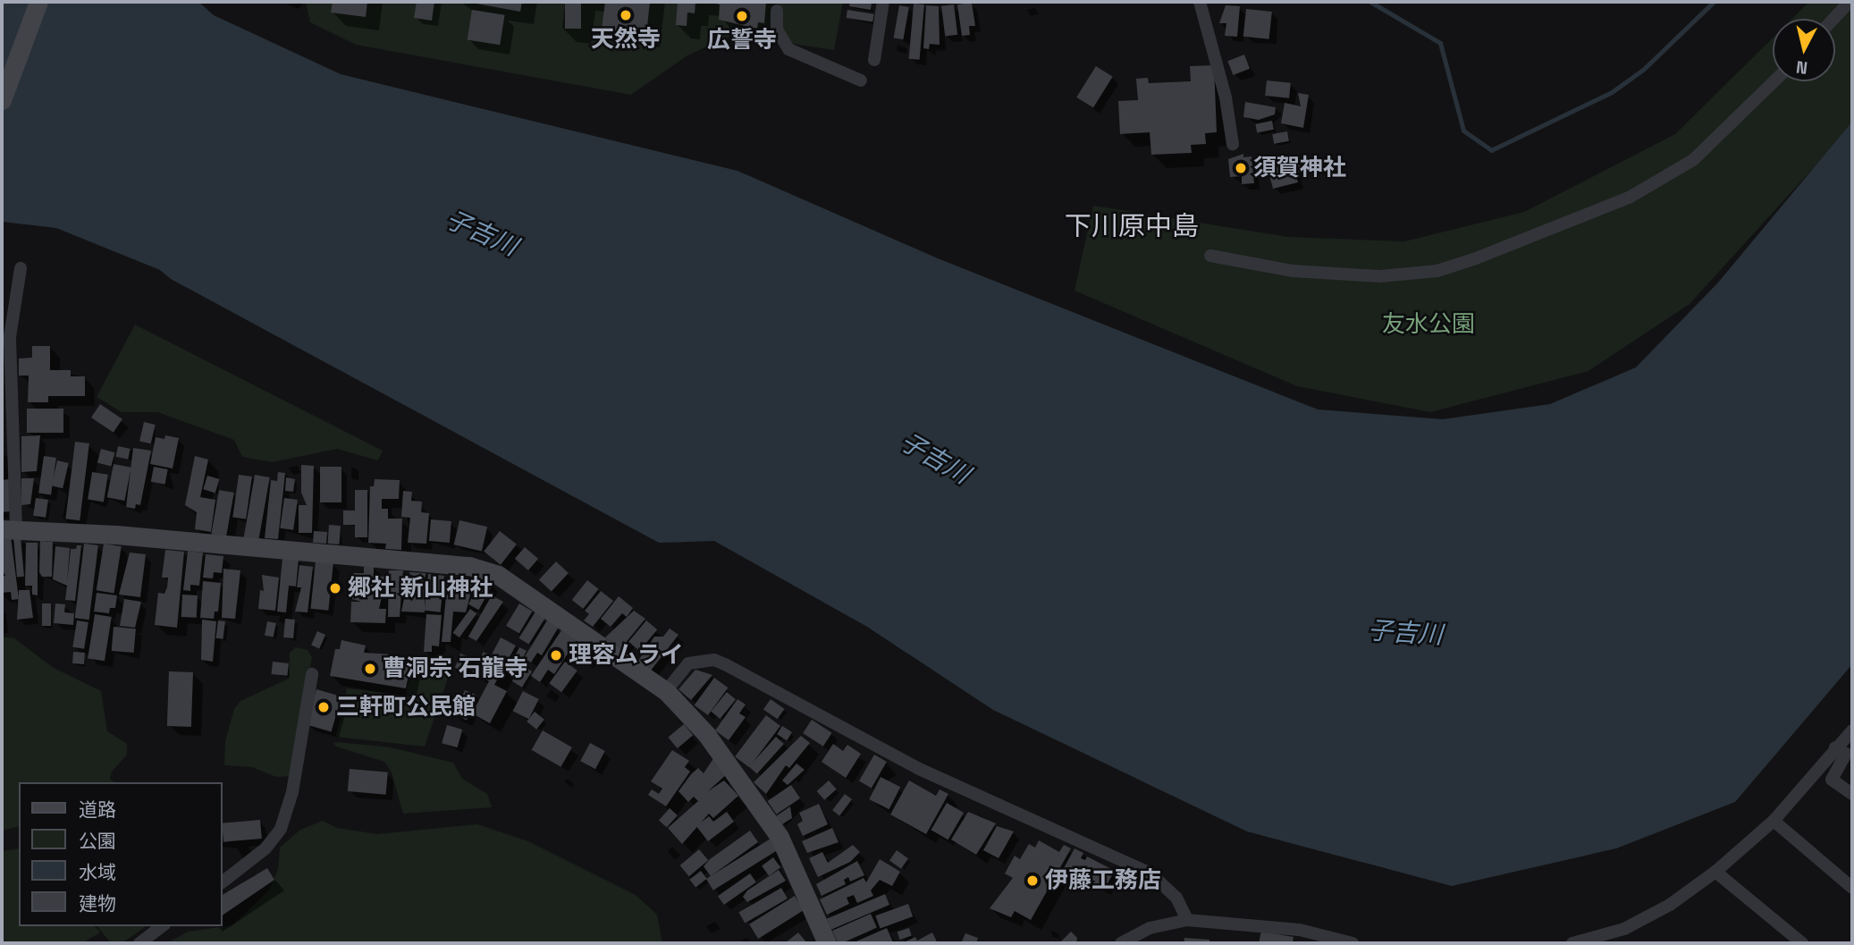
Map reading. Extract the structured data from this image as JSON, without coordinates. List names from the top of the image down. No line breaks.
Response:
{"districts":["下川原中島"],"water":["子吉川"],"parks":["友水公園"],"places":["天然寺","広誓寺","須賀神社","郷社 新山神社","理容ムライ","曹洞宗 石龍寺","三軒町公民館","伊藤工務店"],"legend":["道路","公園","水域","建物"],"north":"bottom"}
